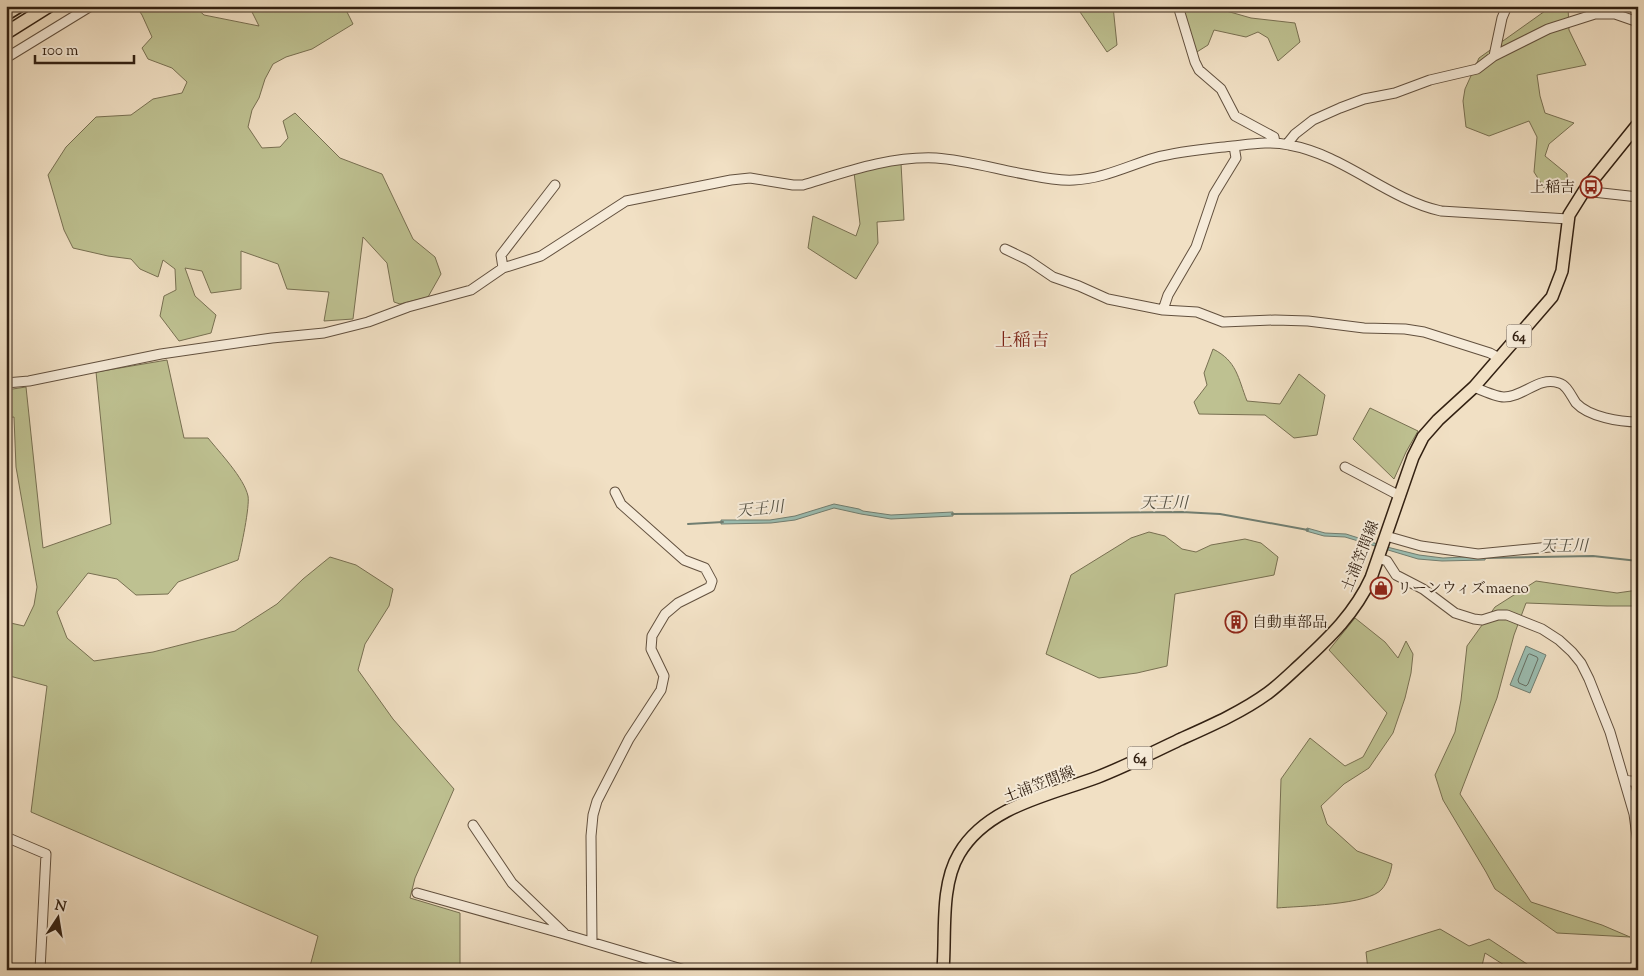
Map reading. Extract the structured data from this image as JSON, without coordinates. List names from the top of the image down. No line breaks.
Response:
{"streets":{"main road":["64","土浦笠間線"]},"districts":["上稲吉"],"water":["天王川"],"places":{"bus stop":["上稲吉"],"shop":["リーンウィズmaeno"],"building":["自動車部品"]},"scale_bar":"100 m","north":"top"}
